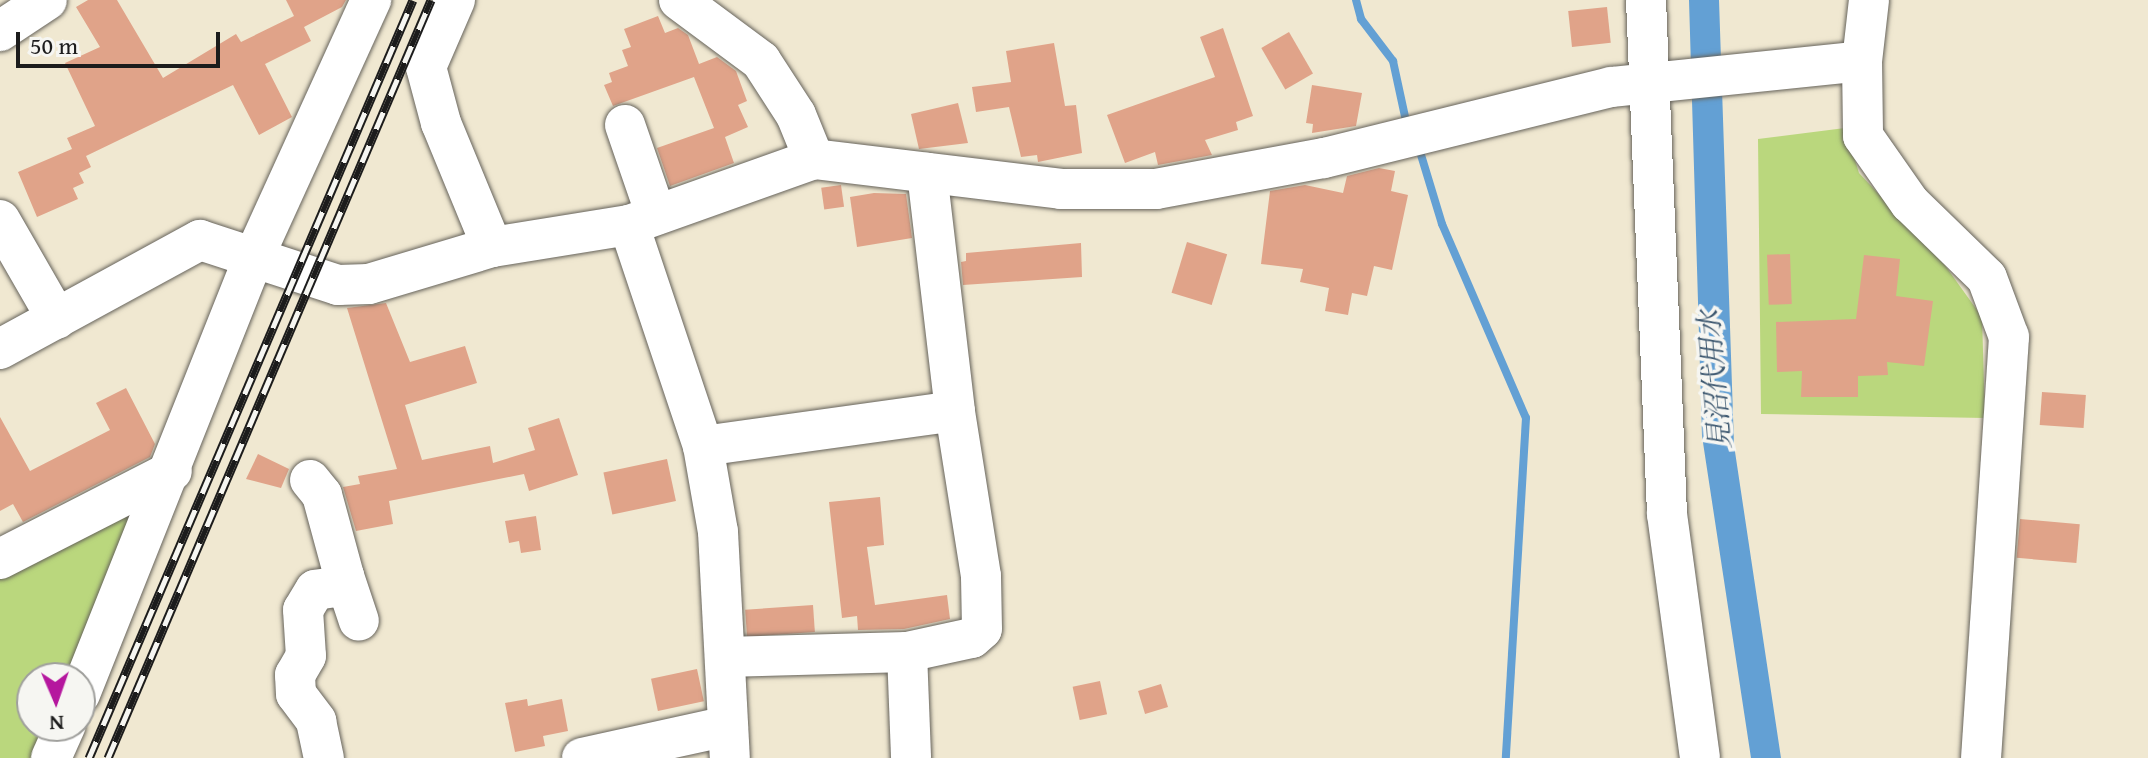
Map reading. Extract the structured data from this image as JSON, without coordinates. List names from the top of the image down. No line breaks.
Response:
{"water":["見沼代用水"],"scale_bar":"50 m","north":"bottom"}
